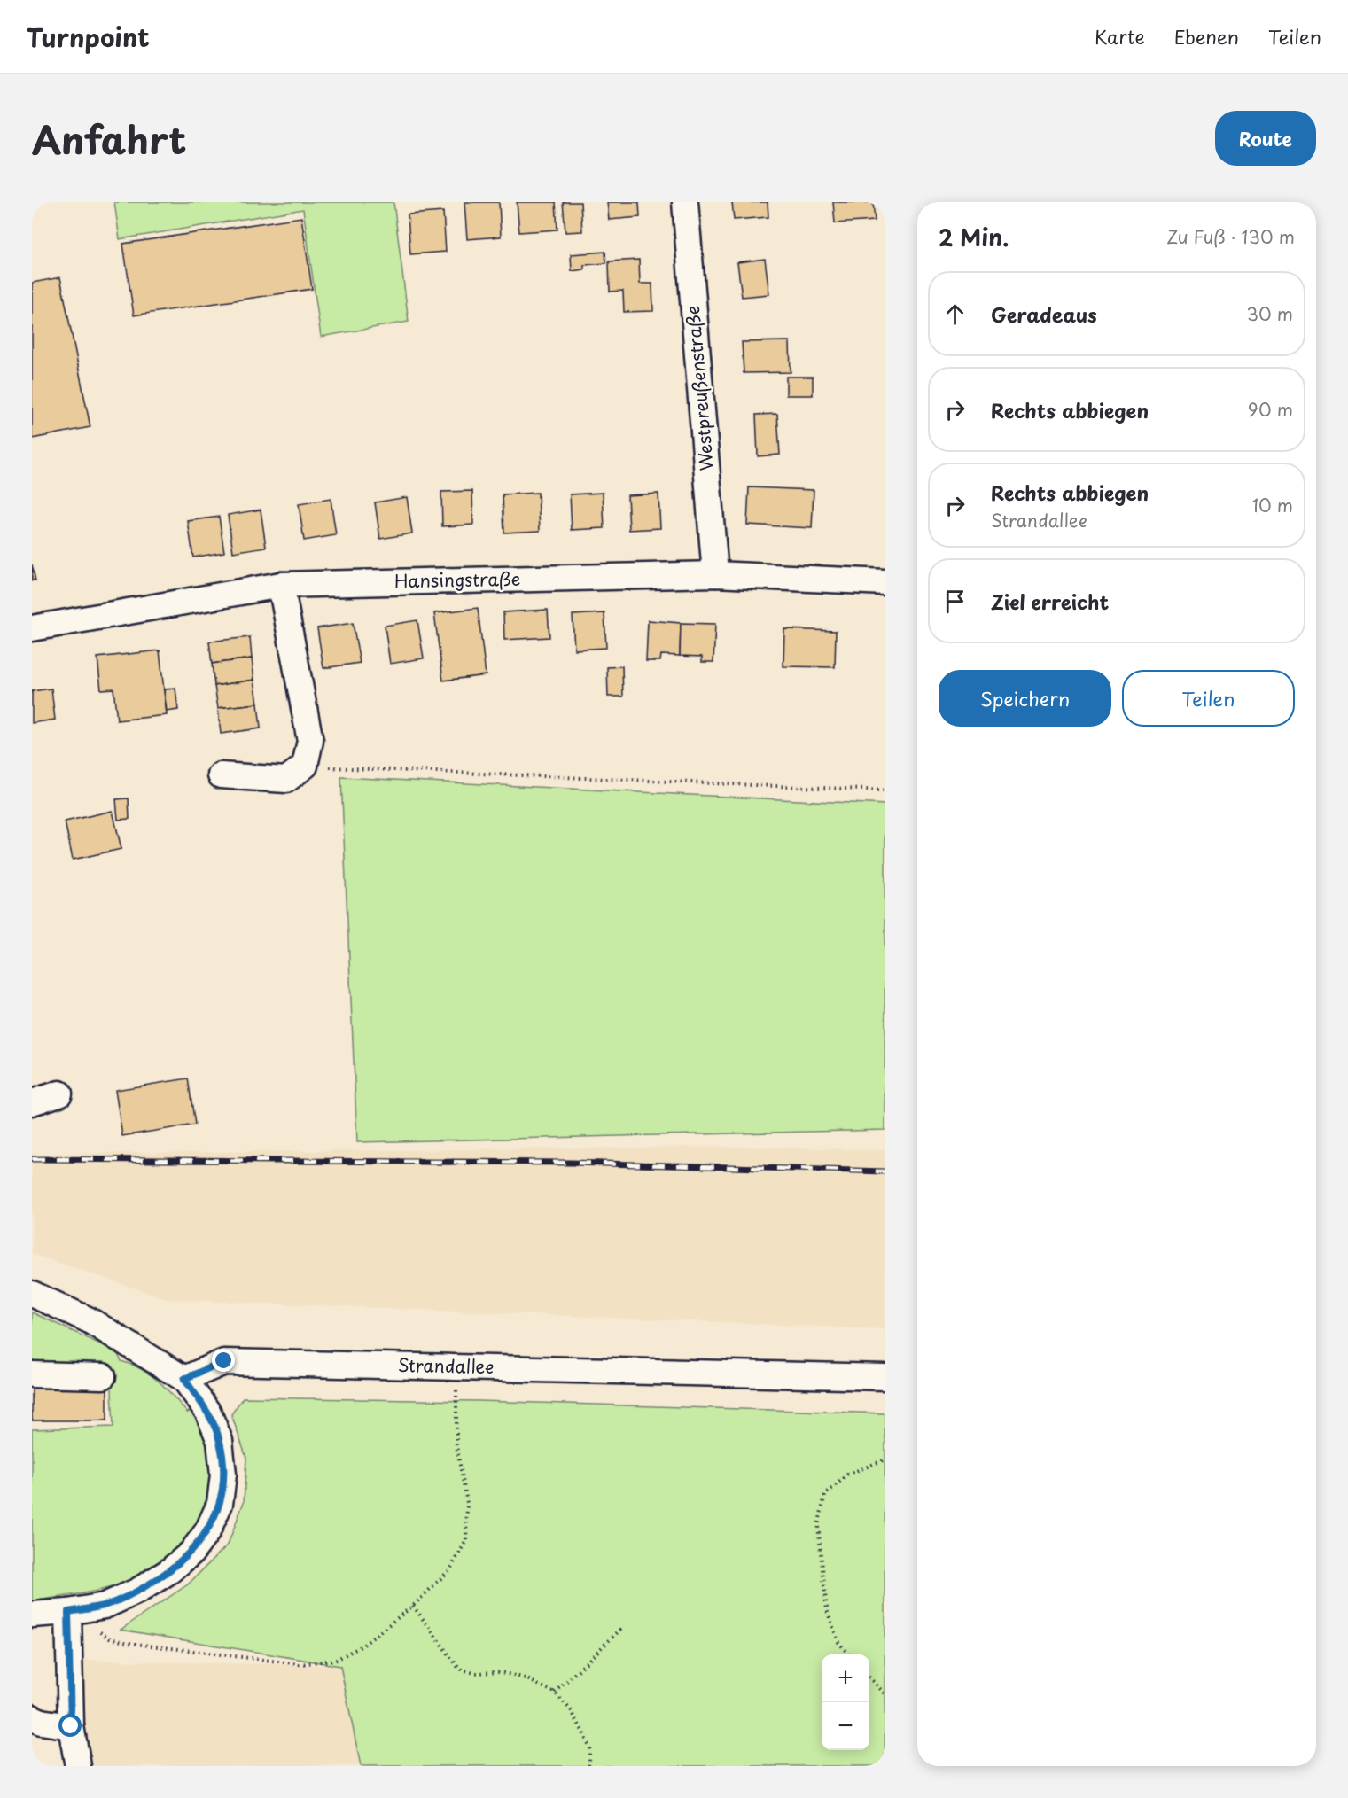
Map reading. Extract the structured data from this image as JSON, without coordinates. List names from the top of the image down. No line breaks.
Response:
{"streets":{"street":["Westpreußenstraße","Hansingstraße","Strandallee"]},"crossings":[["Westpreußenstraße","Hansingstraße"]],"page":{"header":"Turnpoint","nav":["Karte","Ebenen","Teilen"],"title":"Anfahrt","buttons":["Route",["Speichern","Teilen"]],"heading":["2 Min.","Zu Fuß · 130 m"],"list":[["Geradeaus","30 m"],["Rechts abbiegen","90 m"],["Rechts abbiegen","Strandallee","10 m"],"Ziel erreicht"],"map_buttons":["+","−"]}}
